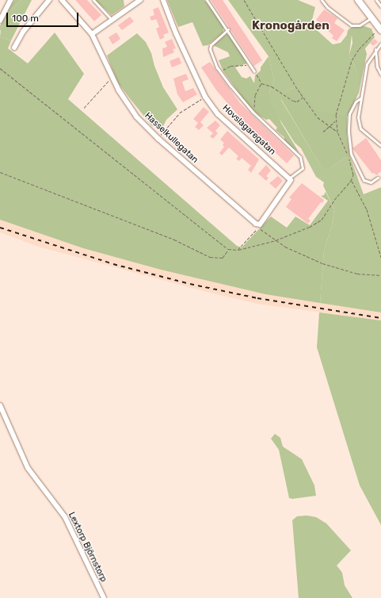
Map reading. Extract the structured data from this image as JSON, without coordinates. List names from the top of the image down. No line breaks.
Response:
{"streets":{"street":["Hovslagaregatan","Hasselkullegatan","Lextorp Björnstorp"]},"crossings":[["Hovslagaregatan","Hasselkullegatan"]],"districts":["Kronogården"],"scale_bar":"100 m"}
